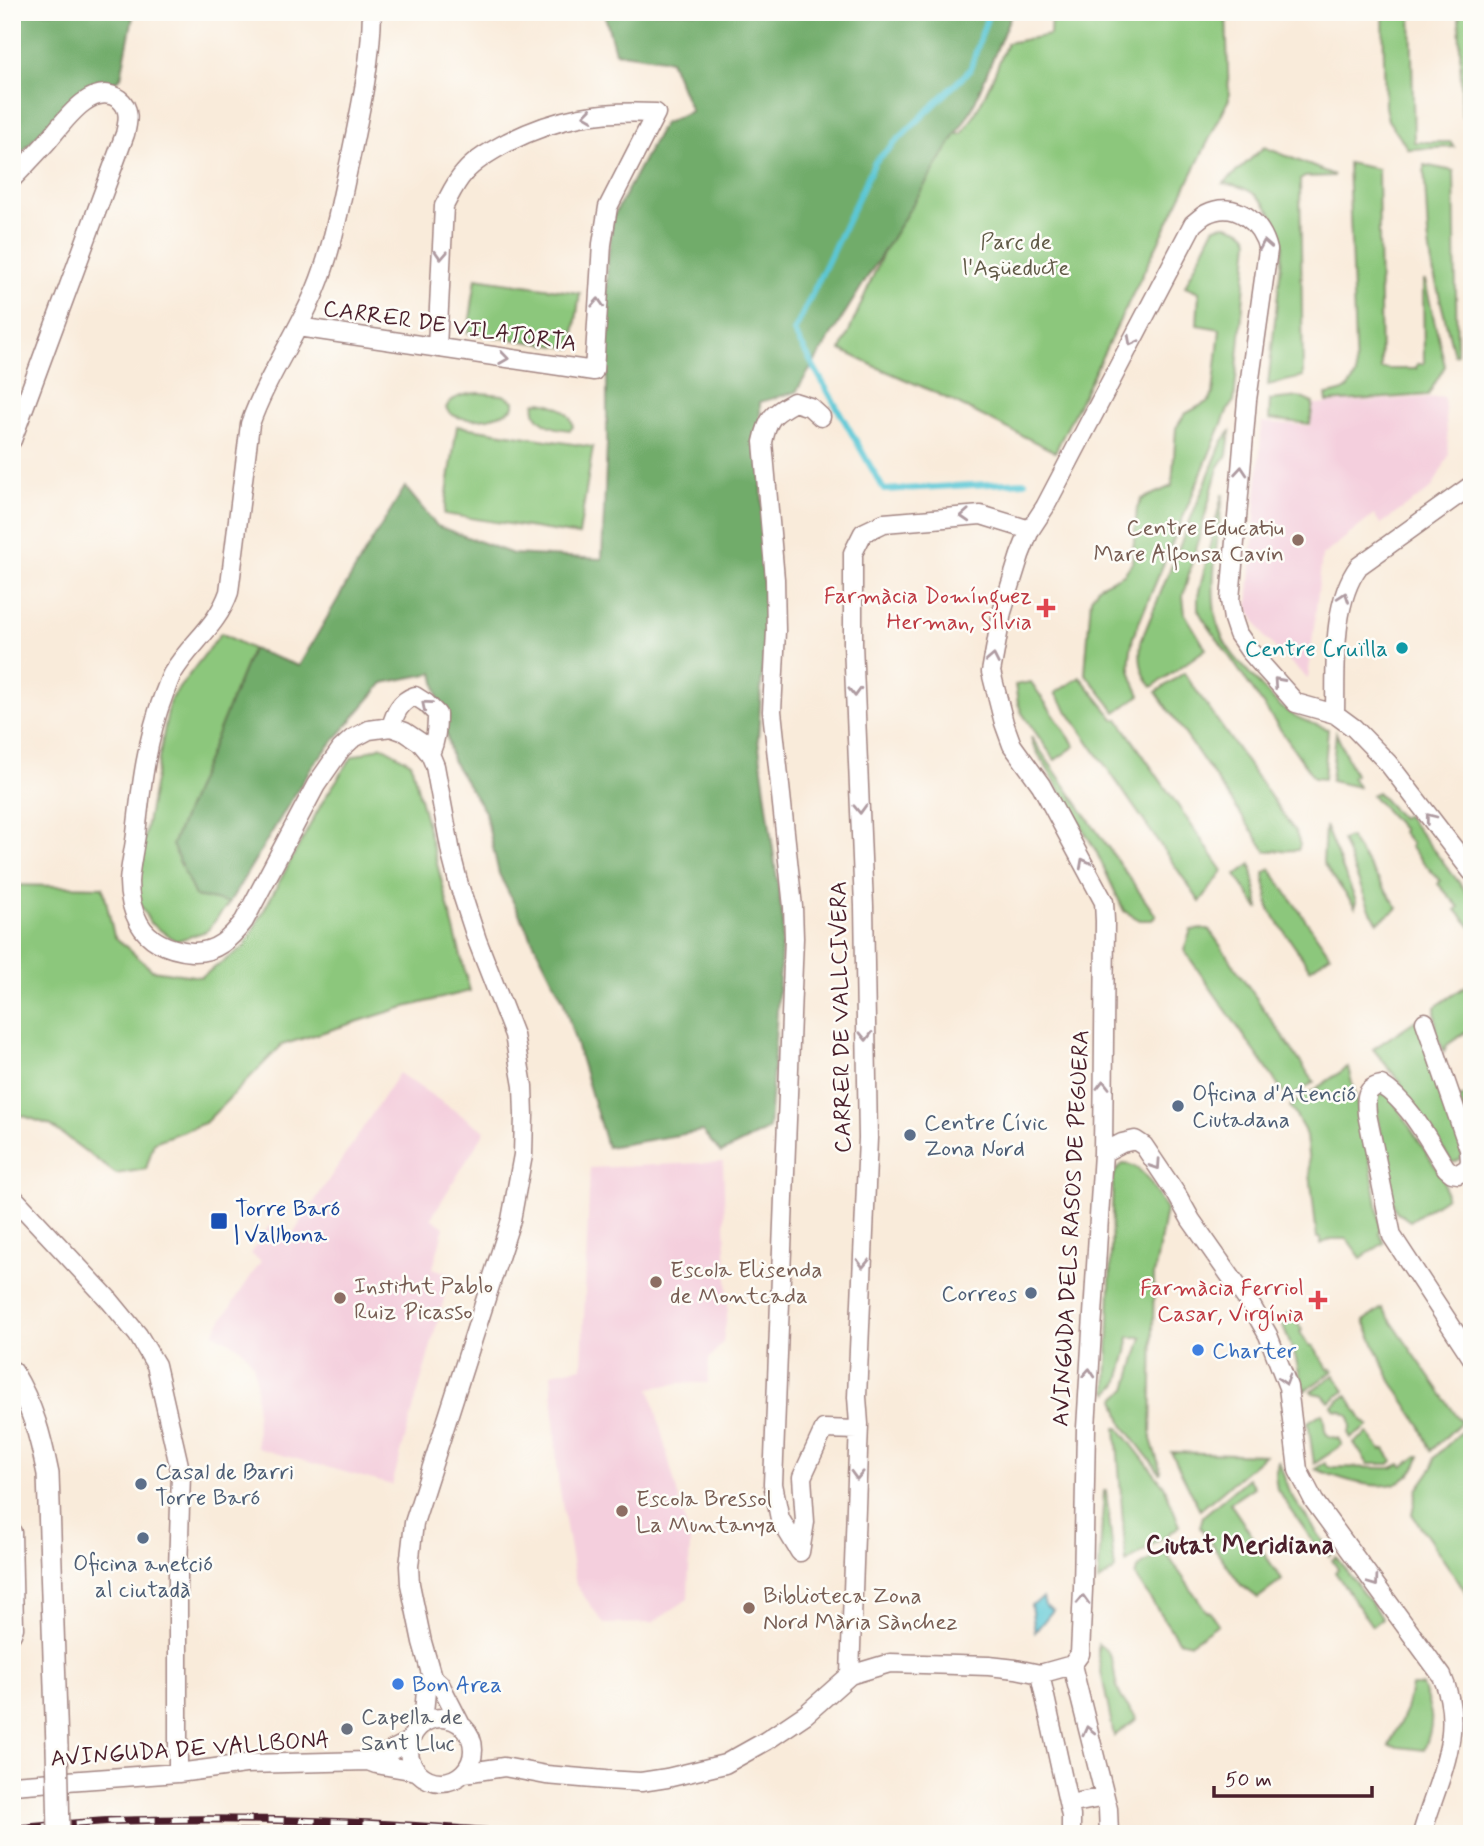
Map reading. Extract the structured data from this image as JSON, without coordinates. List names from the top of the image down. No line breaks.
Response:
{"streets":{"street":["CARRER DE VILATORTA","CARRER DE VALLCIVERA","AVINGUDA DELS RASOS DE PEGUERA","AVINGUDA DE VALLBONA"]},"crossings":[["CARRER DE VALLCIVERA","AVINGUDA DELS RASOS DE PEGUERA"]],"one_way":["CARRER DE VALLCIVERA"],"districts":["Ciutat Meridiana"],"parks":["Parc de l'Aqüeducte"],"places":{"other":["Centre Educatiu Mare Alfonsa Cavin","Centre Cruïlla","Oficina d'Atenció Ciutadana","Centre Cívic Zona Nord","Escola Elisenda de Montcada","Correos","Institut Pablo Ruiz Picasso","Charter","Casal de Barri Torre Baró","Escola Bressol La Muntanya","Oficina anetció al ciutadà","Biblioteca Zona Nord Mària Sànchez","Bon Area","Capella de Sant Lluc"],"health":["Farmàcia Domínguez Herman, Sílvia","Farmàcia Ferriol Casar, Virgínia"],"transit":["Torre Baró | Vallbona"]},"scale_bar":"50 m"}
